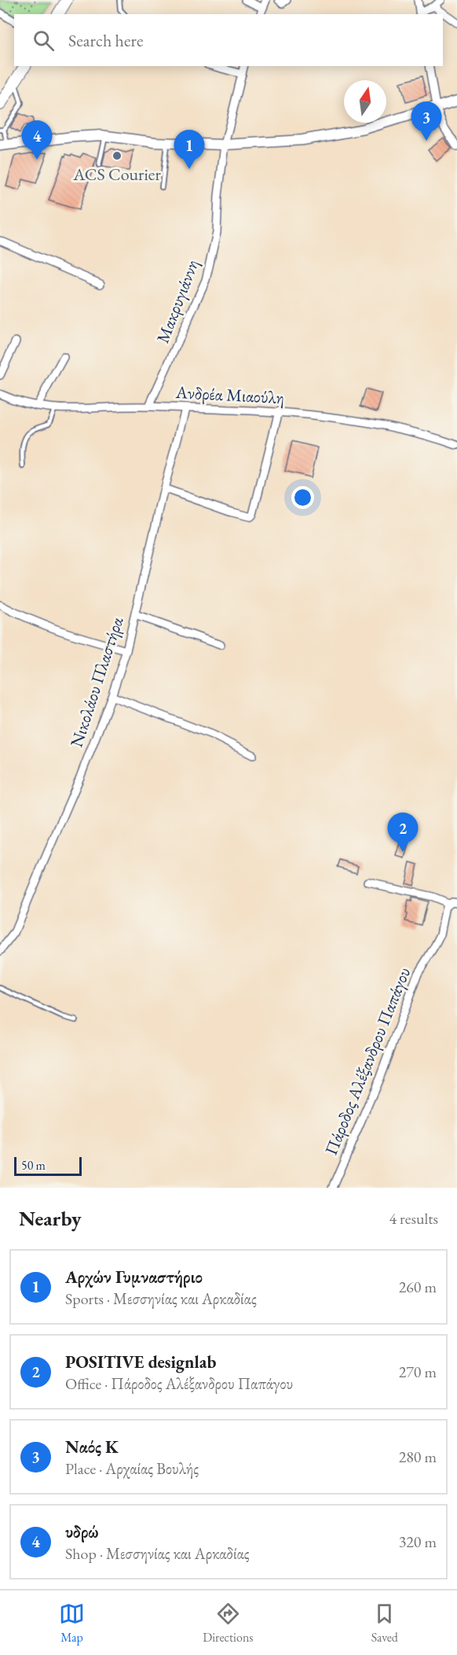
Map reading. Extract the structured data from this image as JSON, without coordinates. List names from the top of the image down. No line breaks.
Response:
{"streets":{"street":["Μακρυγιάννη","Ανδρέα Μιαούλη","Νικολάου Πλαστήρα","Πάροδος Αλέξανδρου Παπάγου"]},"crossings":[["Μακρυγιάννη","Ανδρέα Μιαούλη"],["Ανδρέα Μιαούλη","Νικολάου Πλαστήρα"]],"places":["ACS Courier"],"scale_bar":"50 m","north":"top","page":{"search":"Search here","pins":["3","4","1","2"],"scale":"50 m","heading":["Nearby","4 results"],"list":[{"mark":"1","name":"Αρχών Γυμναστήριο","note":"Sports · Μεσσηνίας και Αρκαδίας","value":"260 m"},{"mark":"2","name":"POSITIVE designlab","note":"Office · Πάροδος Αλέξανδρου Παπάγου","value":"270 m"},{"mark":"3","name":"Ναός Κ","note":"Place · Αρχαίας Βουλής","value":"280 m"},{"mark":"4","name":"υδρώ","note":"Shop · Μεσσηνίας και Αρκαδίας","value":"320 m"}],"nav":["Map","Directions","Saved"]}}
